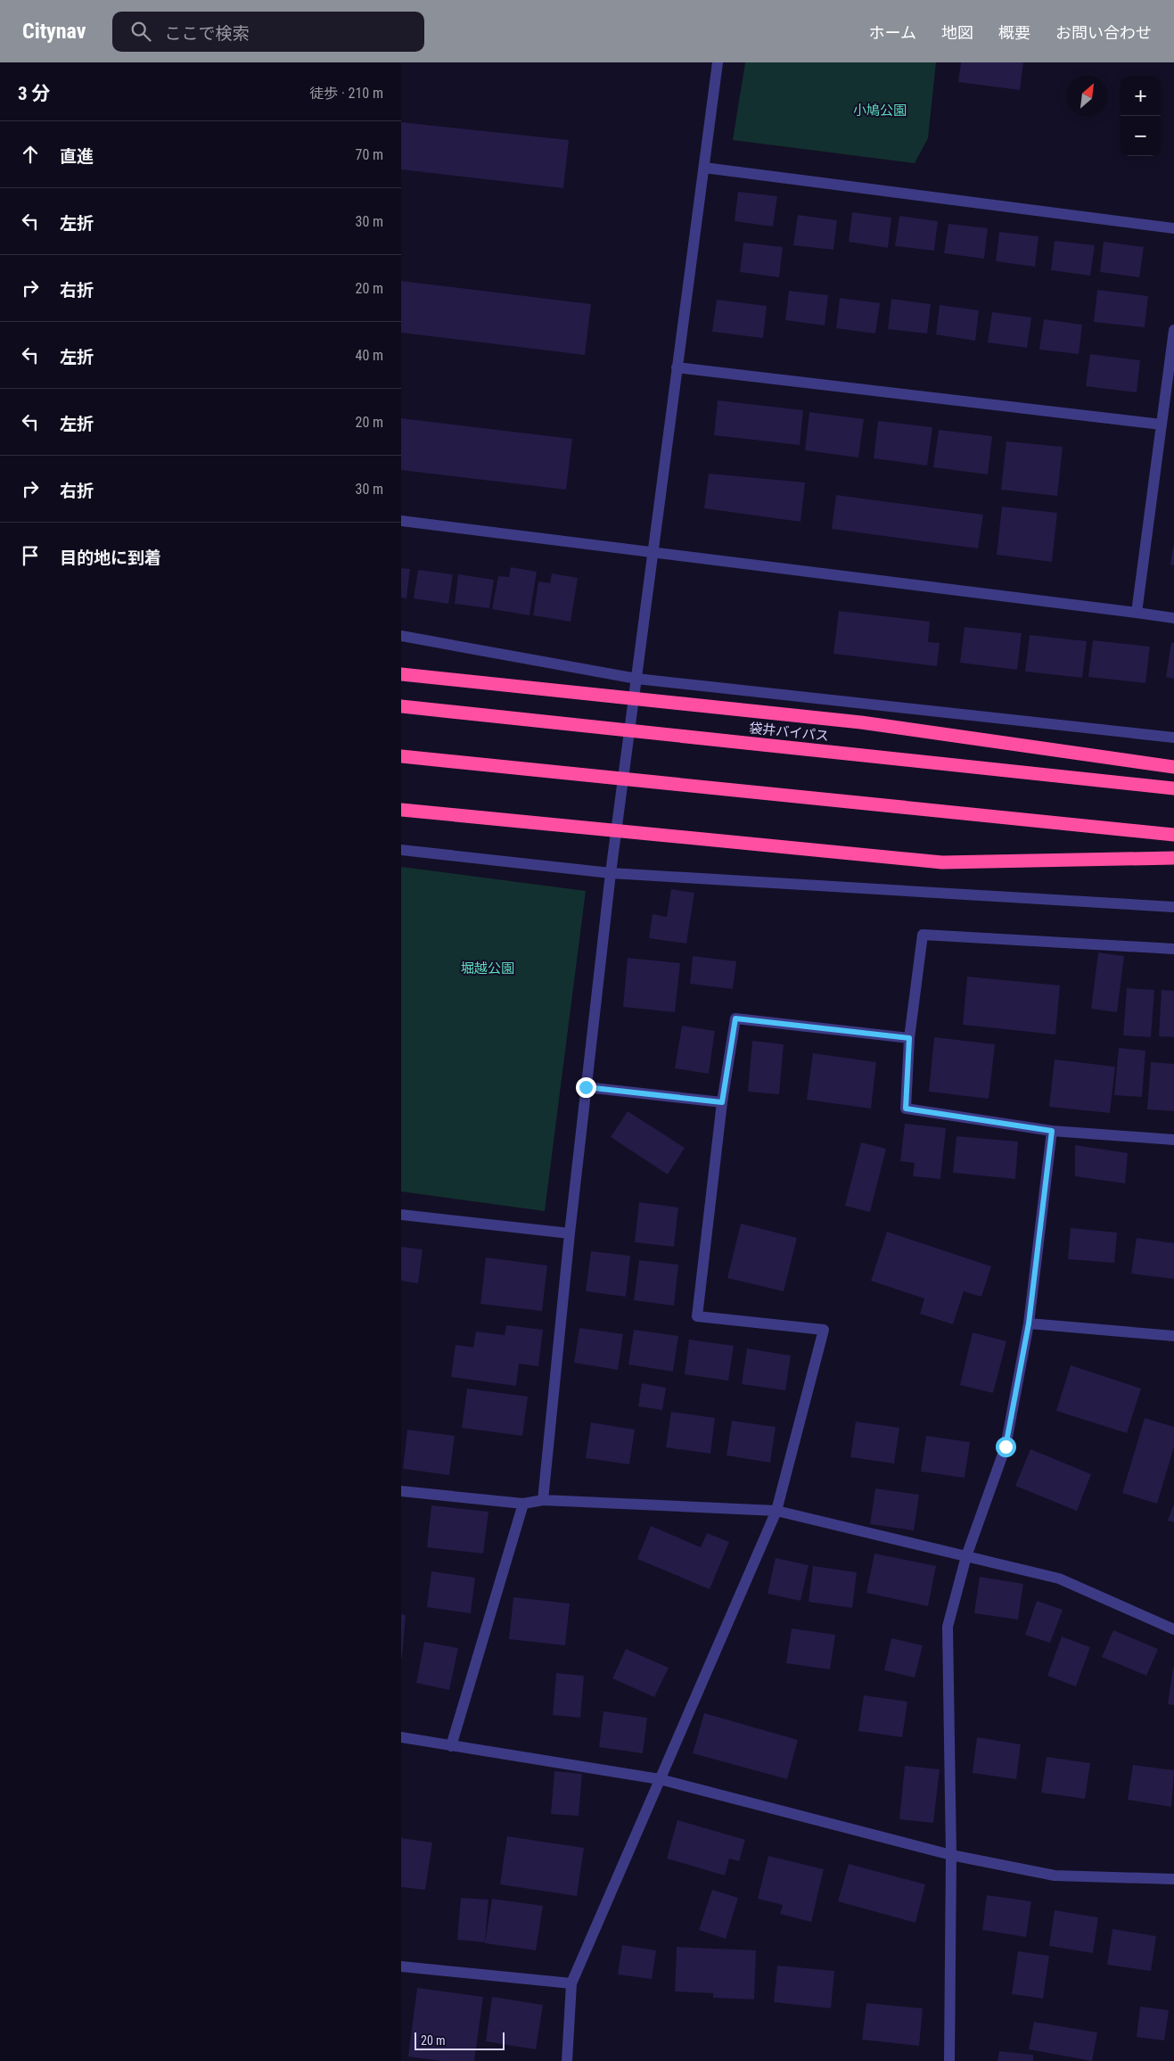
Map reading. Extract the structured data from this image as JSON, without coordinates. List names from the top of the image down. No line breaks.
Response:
{"streets":{"highway":["袋井バイパス"]},"parks":["小鳩公園","堀越公園"],"scale_bar":"20 m","north":"top right","page":{"header":"Citynav","search":"ここで検索","nav":["ホーム","地図","概要","お問い合わせ"],"heading":["3 分","徒歩 · 210 m"],"map_buttons":["+","−"],"list":[["直進","70 m"],["左折","30 m"],["右折","20 m"],["左折","40 m"],["左折","20 m"],["右折","30 m"],"目的地に到着"],"scale":"20 m"}}
